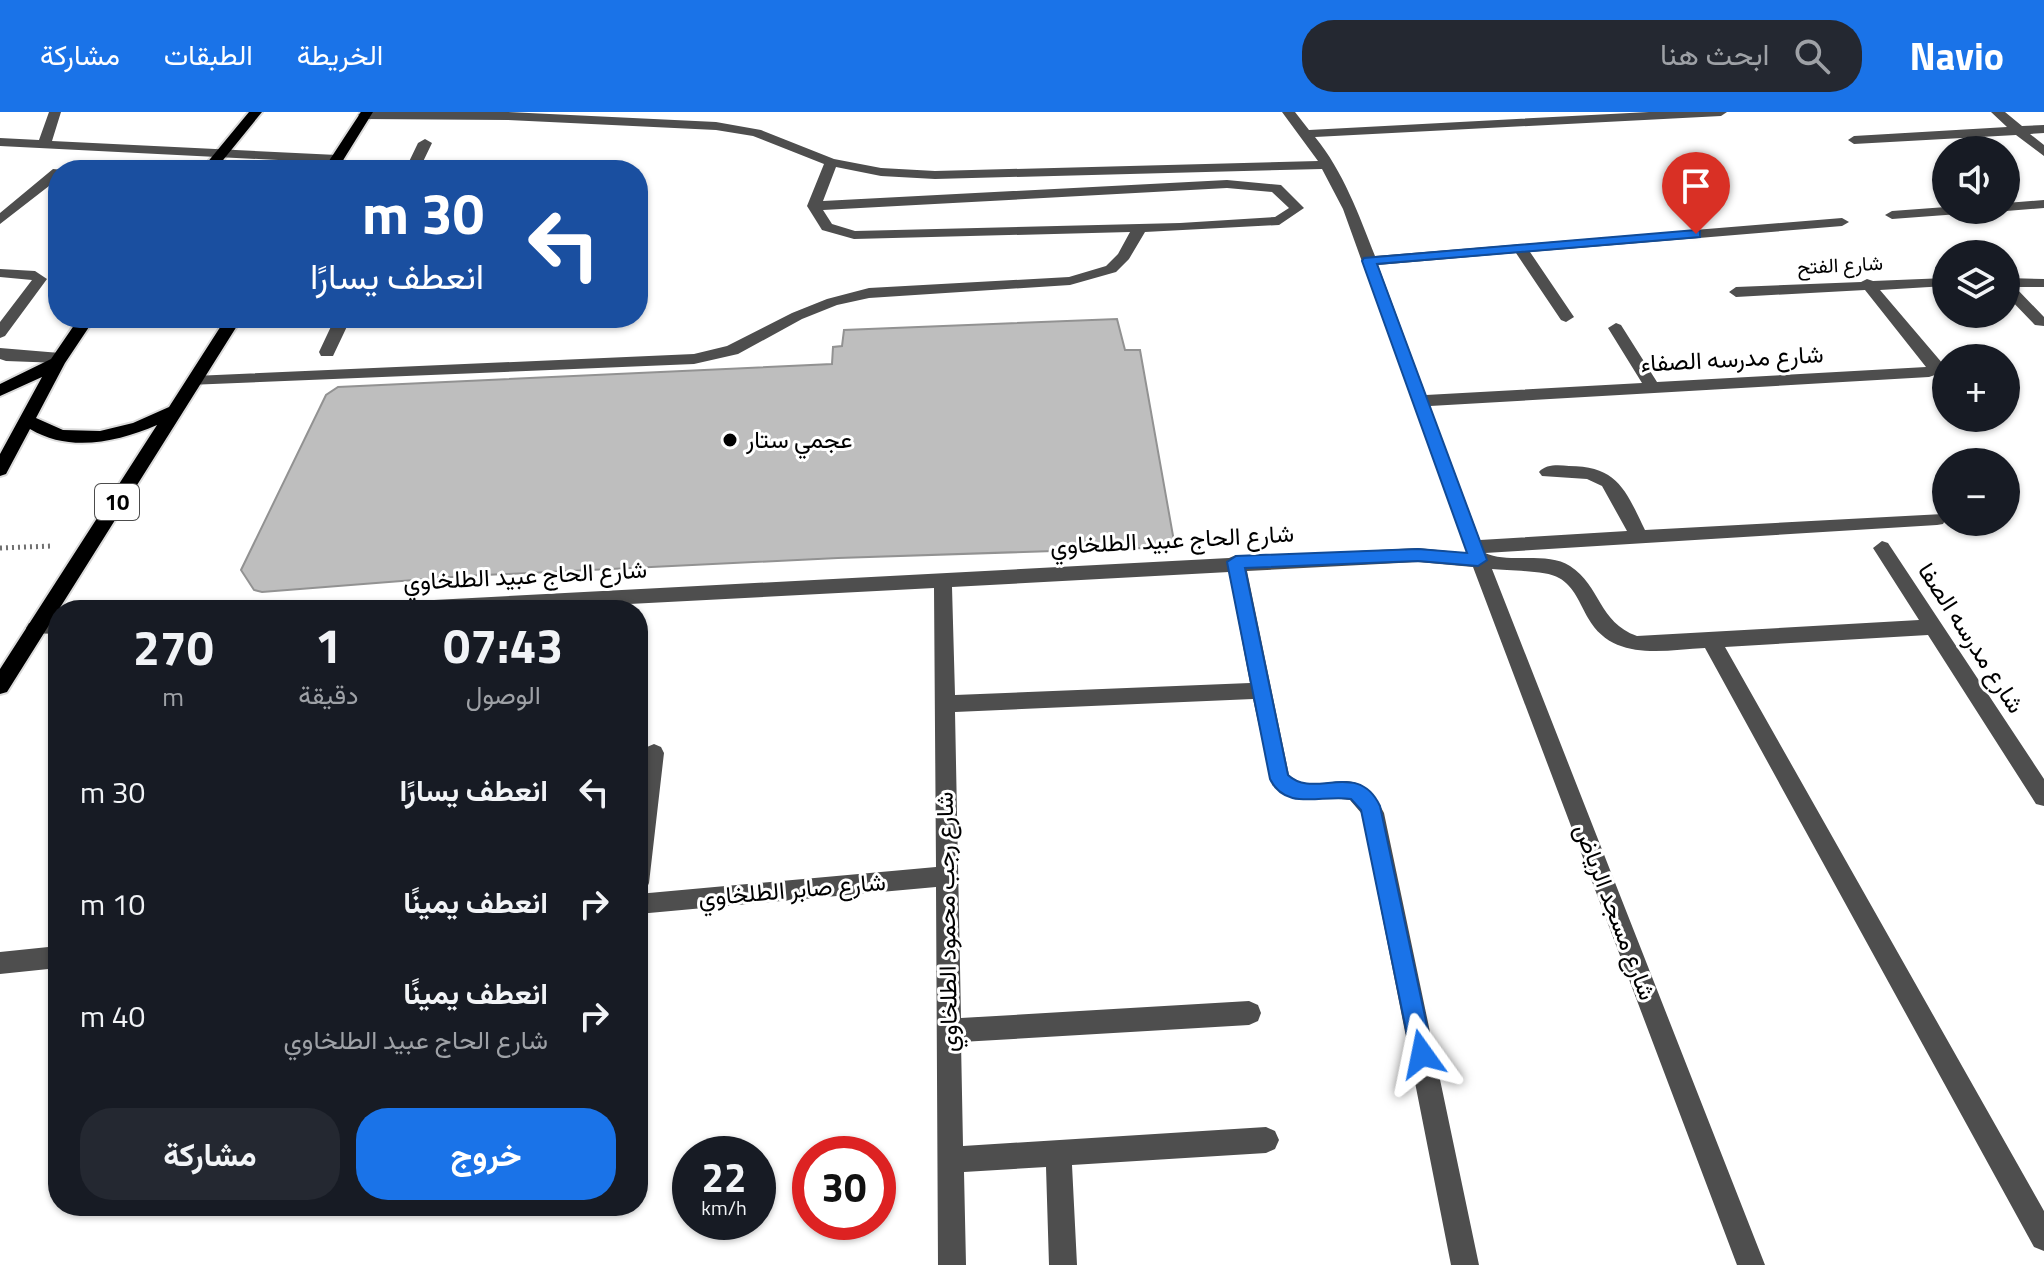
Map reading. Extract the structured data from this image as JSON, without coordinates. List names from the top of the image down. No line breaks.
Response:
{"streets":{"main road":["10"],"street":["شارع الفتح","شارع مدرسه الصفاء","شارع الحاج عبيد الطلخاوي","شارع مدرسه الصفا","شارع صابر الطلخاوي","شارع مسجد الرياض","شارع رجب محمود الطلخاوي"]},"crossings":[["شارع الفتح","شارع مدرسه الصفاء"],["شارع مدرسه الصفاء","شارع مسجد الرياض"],["شارع الحاج عبيد الطلخاوي","شارع مدرسه الصفا"],["شارع الحاج عبيد الطلخاوي","شارع مسجد الرياض"],["شارع الحاج عبيد الطلخاوي","شارع رجب محمود الطلخاوي"],["شارع صابر الطلخاوي","شارع رجب محمود الطلخاوي"]],"places":["عجمي ستار"],"page":{"header":"Navio","search":"ابحث هنا","nav":["الخريطة","الطبقات","مشاركة"],"map_buttons":["+","−"],"turn":["30 m","انعطف يسارًا"],"eta":["07:43","الوصول","1","دقيقة","270","m"],"list":[{"name":"انعطف يسارًا","value":"30 m"},{"name":"انعطف يمينًا","value":"10 m"},{"name":"انعطف يمينًا","note":"شارع الحاج عبيد الطلخاوي","value":"40 m"}],"buttons":["خروج","مشاركة"],"speed":"22 km/h","limit":"30"}}
